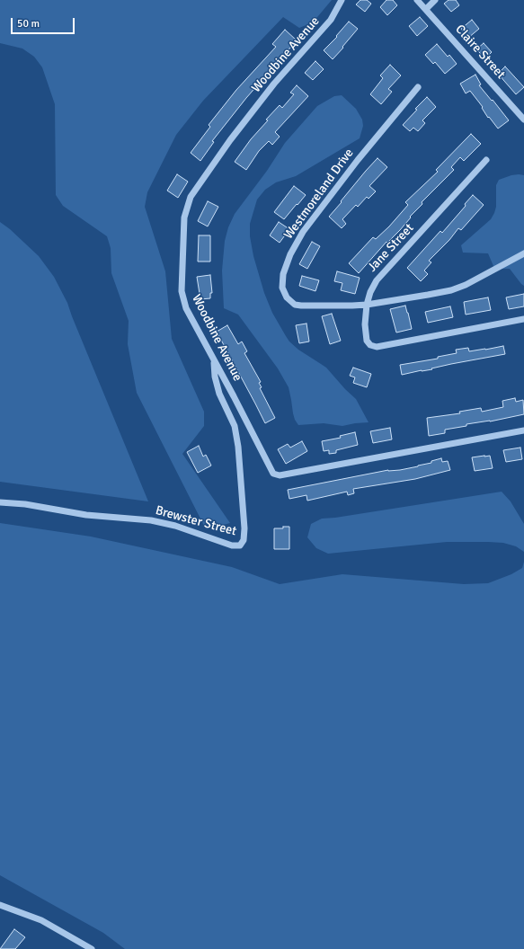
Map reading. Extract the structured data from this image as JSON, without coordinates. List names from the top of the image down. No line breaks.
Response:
{"streets":{"street":["Claire Street","Woodbine Avenue","Westmoreland Drive","Jane Street","Brewster Street"]},"crossings":[["Woodbine Avenue","Brewster Street"],["Westmoreland Drive","Jane Street"]],"scale_bar":"50 m"}
